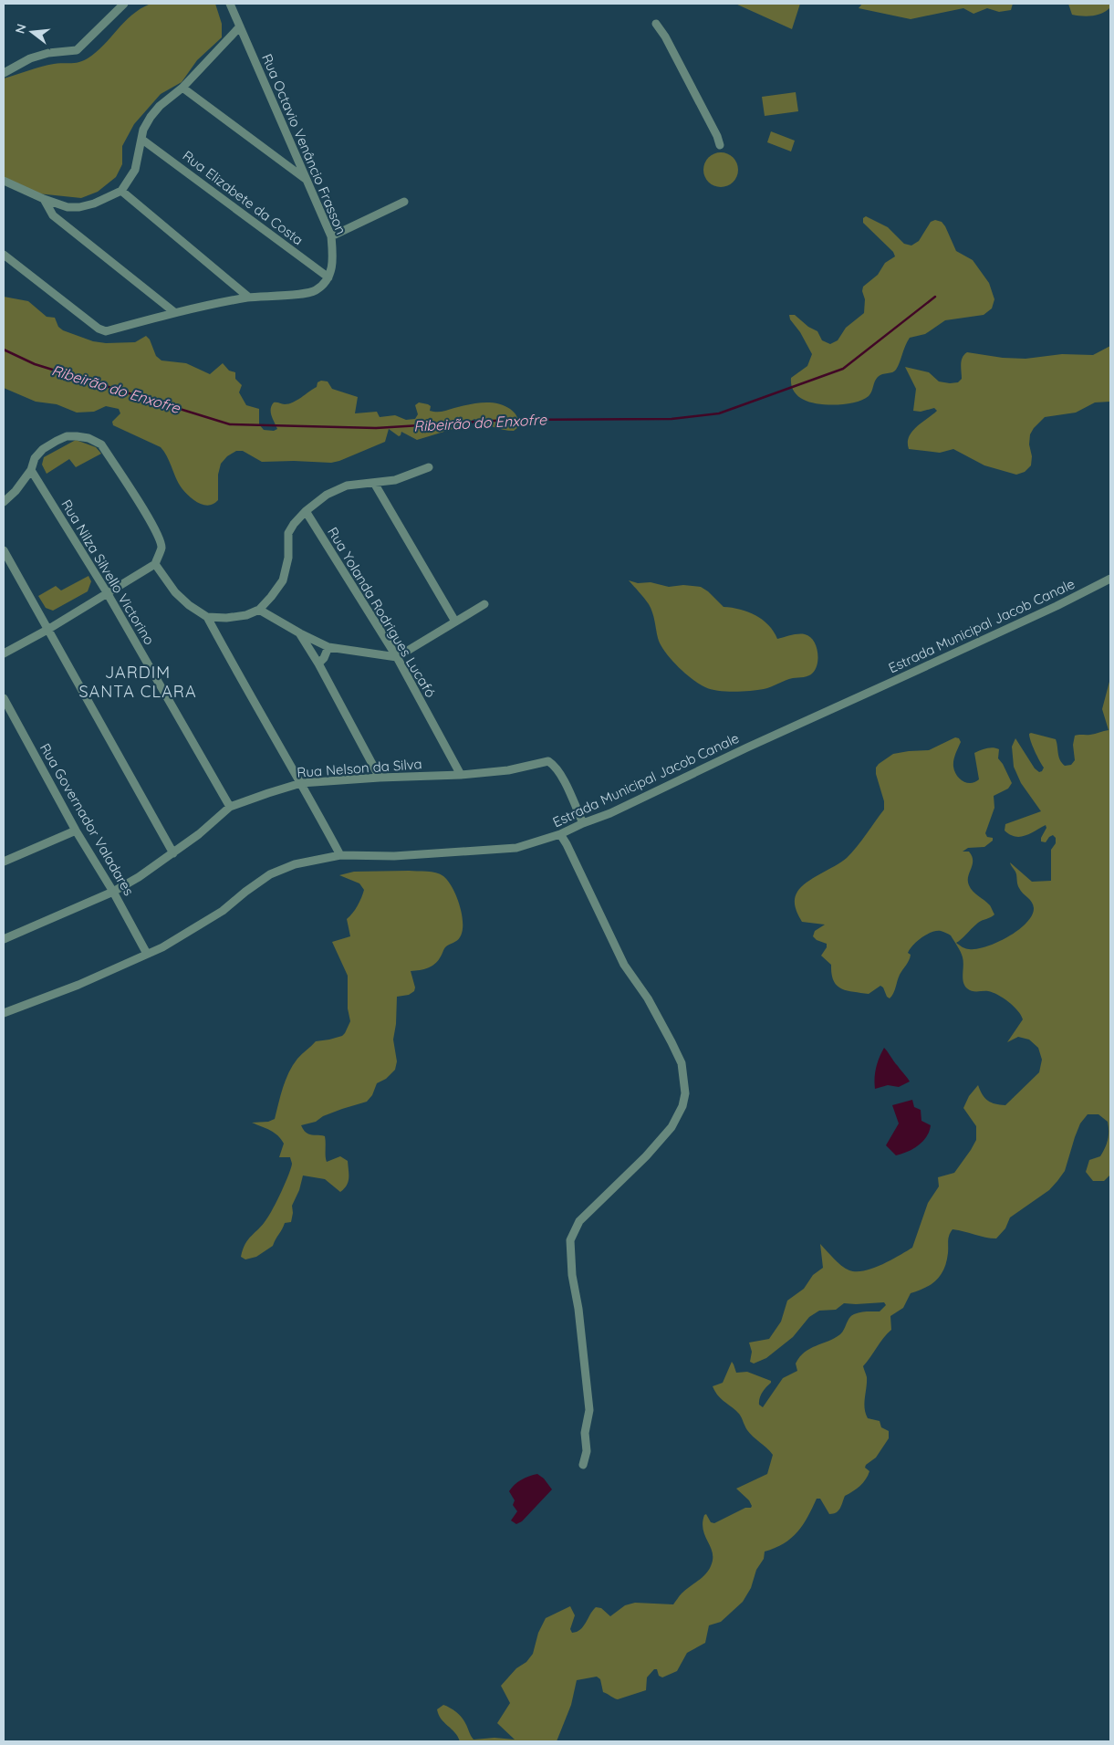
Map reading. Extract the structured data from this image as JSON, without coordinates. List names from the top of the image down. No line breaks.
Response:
{"streets":{"street":["Rua Octavio Venâncio Frasson","Rua Elizabete da Costa","Rua Nilza Silvello Victorino","Rua Yolanda Rodrigues Lucafó","Estrada Municipal Jacob Canale","Rua Nelson da Silva","Rua Governador Valadares"]},"crossings":[["Rua Octavio Venâncio Frasson","Rua Elizabete da Costa"],["Rua Nilza Silvello Victorino","Rua Nelson da Silva"],["Rua Yolanda Rodrigues Lucafó","Rua Nelson da Silva"],["Estrada Municipal Jacob Canale","Rua Nelson da Silva"],["Estrada Municipal Jacob Canale","Rua Governador Valadares"],["Rua Nelson da Silva","Rua Governador Valadares"]],"districts":["JARDIM SANTA CLARA"],"water":["Ribeirão do Enxofre"],"north":"left"}
